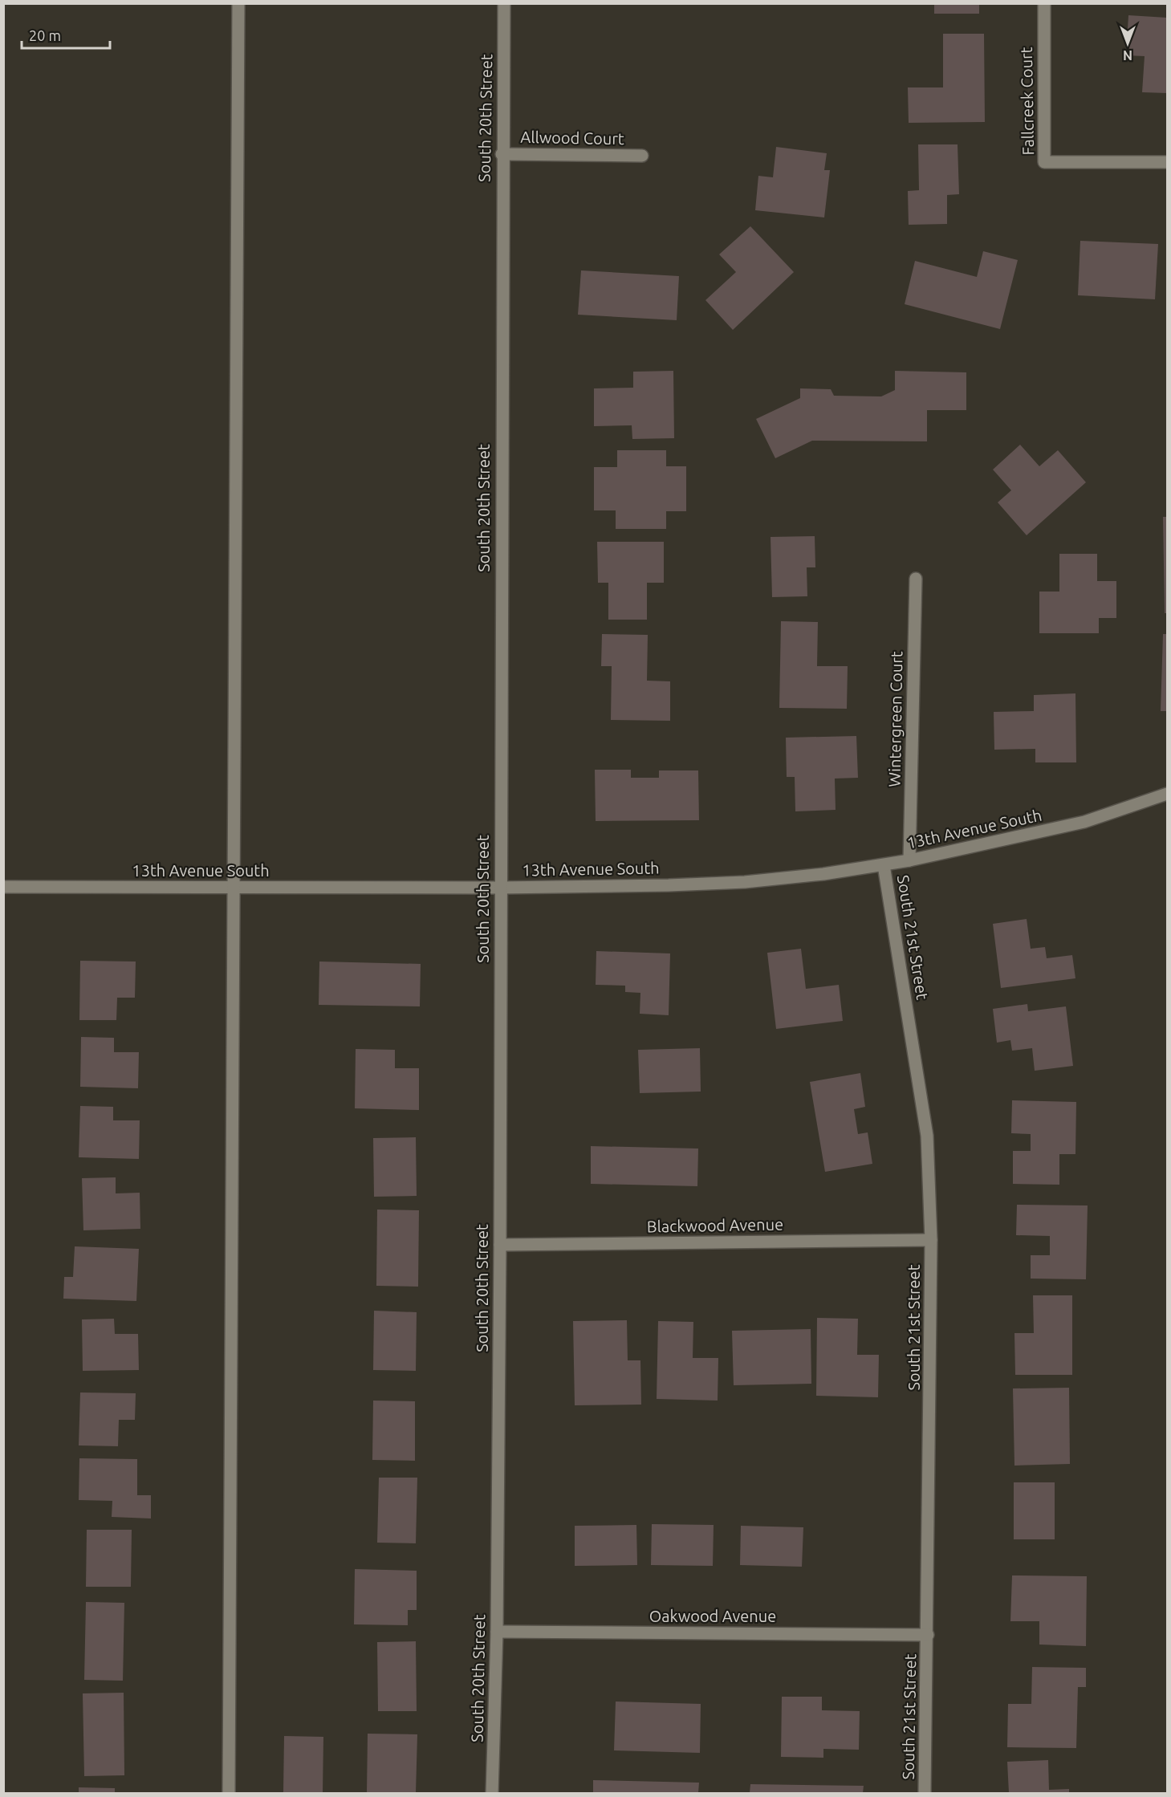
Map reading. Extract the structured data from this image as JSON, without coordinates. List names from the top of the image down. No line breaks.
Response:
{"streets":{"street":["Fallcreek Court","South 20th Street","Allwood Court","Wintergreen Court","13th Avenue South","South 21st Street","Blackwood Avenue","Oakwood Avenue"]},"crossings":[["South 20th Street","Allwood Court"],["South 20th Street","13th Avenue South"],["South 20th Street","Blackwood Avenue"],["South 20th Street","Oakwood Avenue"],["Wintergreen Court","13th Avenue South"],["13th Avenue South","South 21st Street"],["South 21st Street","Blackwood Avenue"],["South 21st Street","Oakwood Avenue"]],"scale_bar":"20 m","north":"bottom"}
